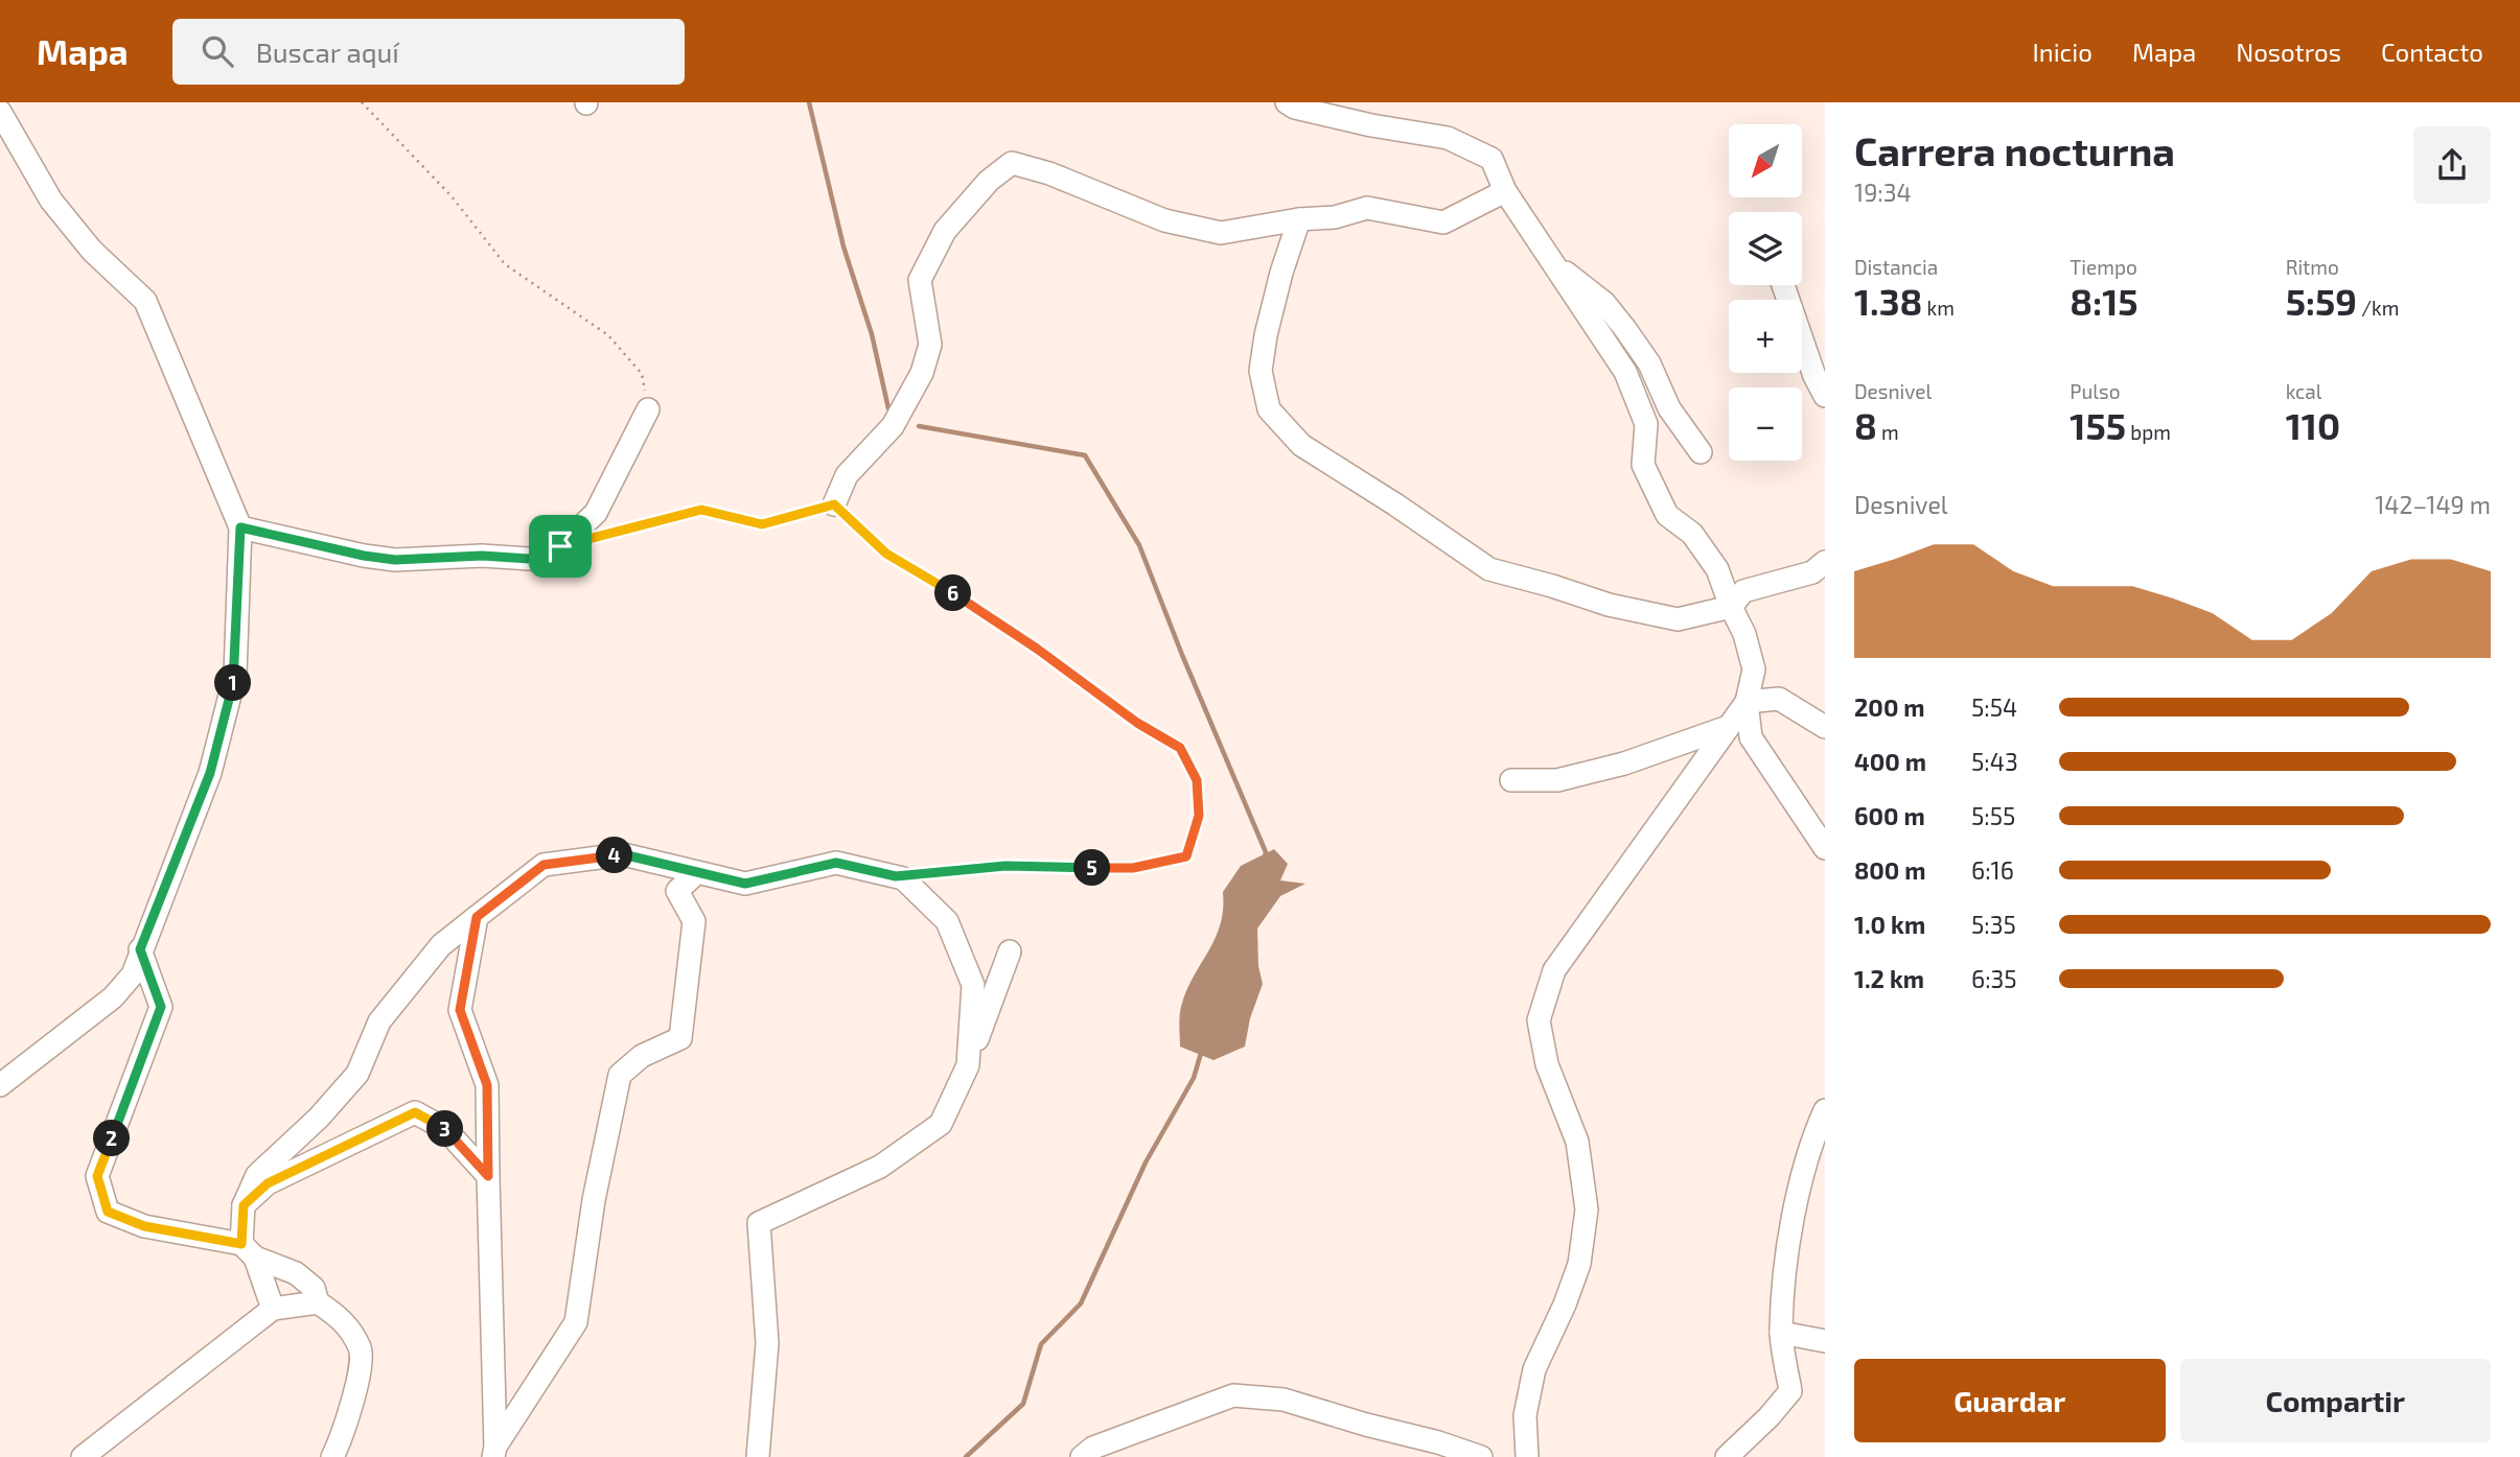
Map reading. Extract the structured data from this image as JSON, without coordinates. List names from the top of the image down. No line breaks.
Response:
{"north":"bottom left","page":{"header":"Mapa","search":"Buscar aquí","nav":["Inicio","Mapa","Nosotros","Contacto"],"heading":["Carrera nocturna","19:34"],"map_buttons":["+","−"],"stats":[["Distancia","1.38 km"],["Tiempo","8:15"],["Ritmo","5:59 /km"],["Desnivel","8 m"],["Pulso","155 bpm"],["kcal","110"]],"chart":["Desnivel","142–149 m"],"pins":["6","1","4","5","3","2"],"list":[{"name":"200 m","note":"5:54"},{"name":"400 m","note":"5:43"},{"name":"600 m","note":"5:55"},{"name":"800 m","note":"6:16"},{"name":"1.0 km","note":"5:35"},{"name":"1.2 km","note":"6:35"}],"buttons":["Guardar","Compartir"]}}
